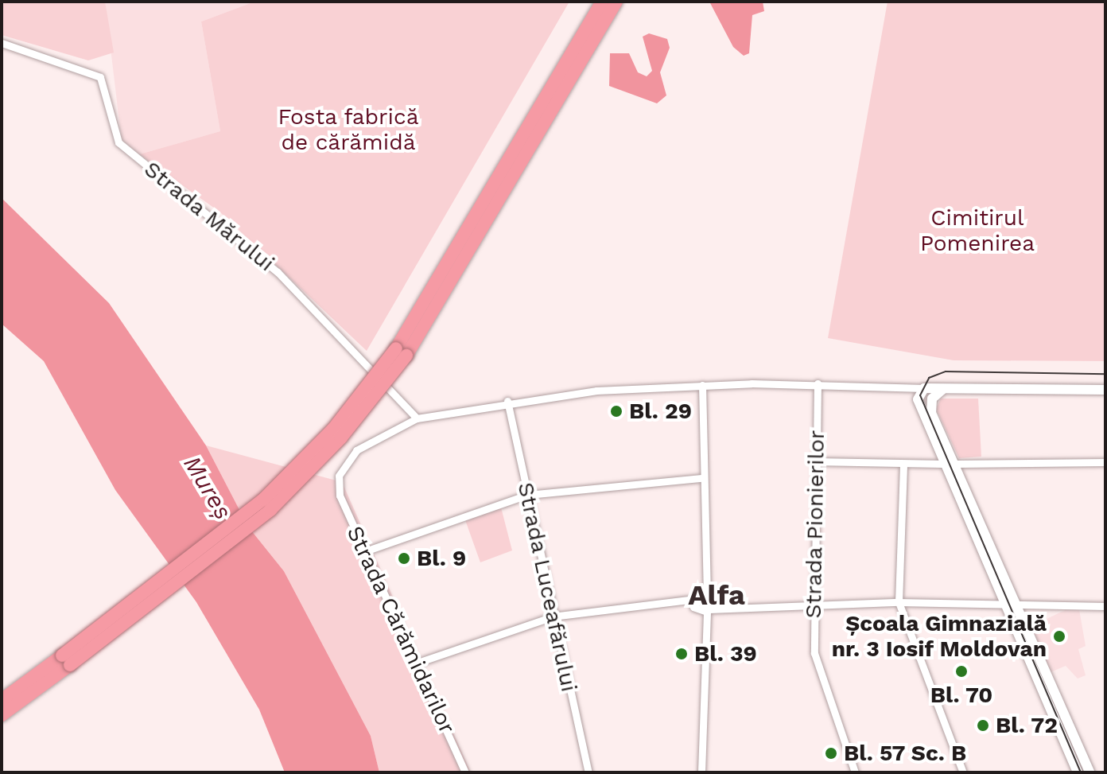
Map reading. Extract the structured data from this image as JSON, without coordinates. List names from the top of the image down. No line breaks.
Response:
{"streets":{"street":["Strada Mărului","Strada Pionierilor","Strada Luceafărului","Strada Cărămidarilor"]},"crossings":[["Strada Mărului","Strada Cărămidarilor"]],"districts":["Alfa"],"water":["Mureș"],"parks":["Fosta fabrică de cărămidă","Cimitirul Pomenirea"],"places":["Bl. 29","Bl. 9","Școala Gimnazială nr. 3 Iosif Moldovan","Bl. 39","Bl. 70","Bl. 72","Bl. 57 Sc. B"]}
